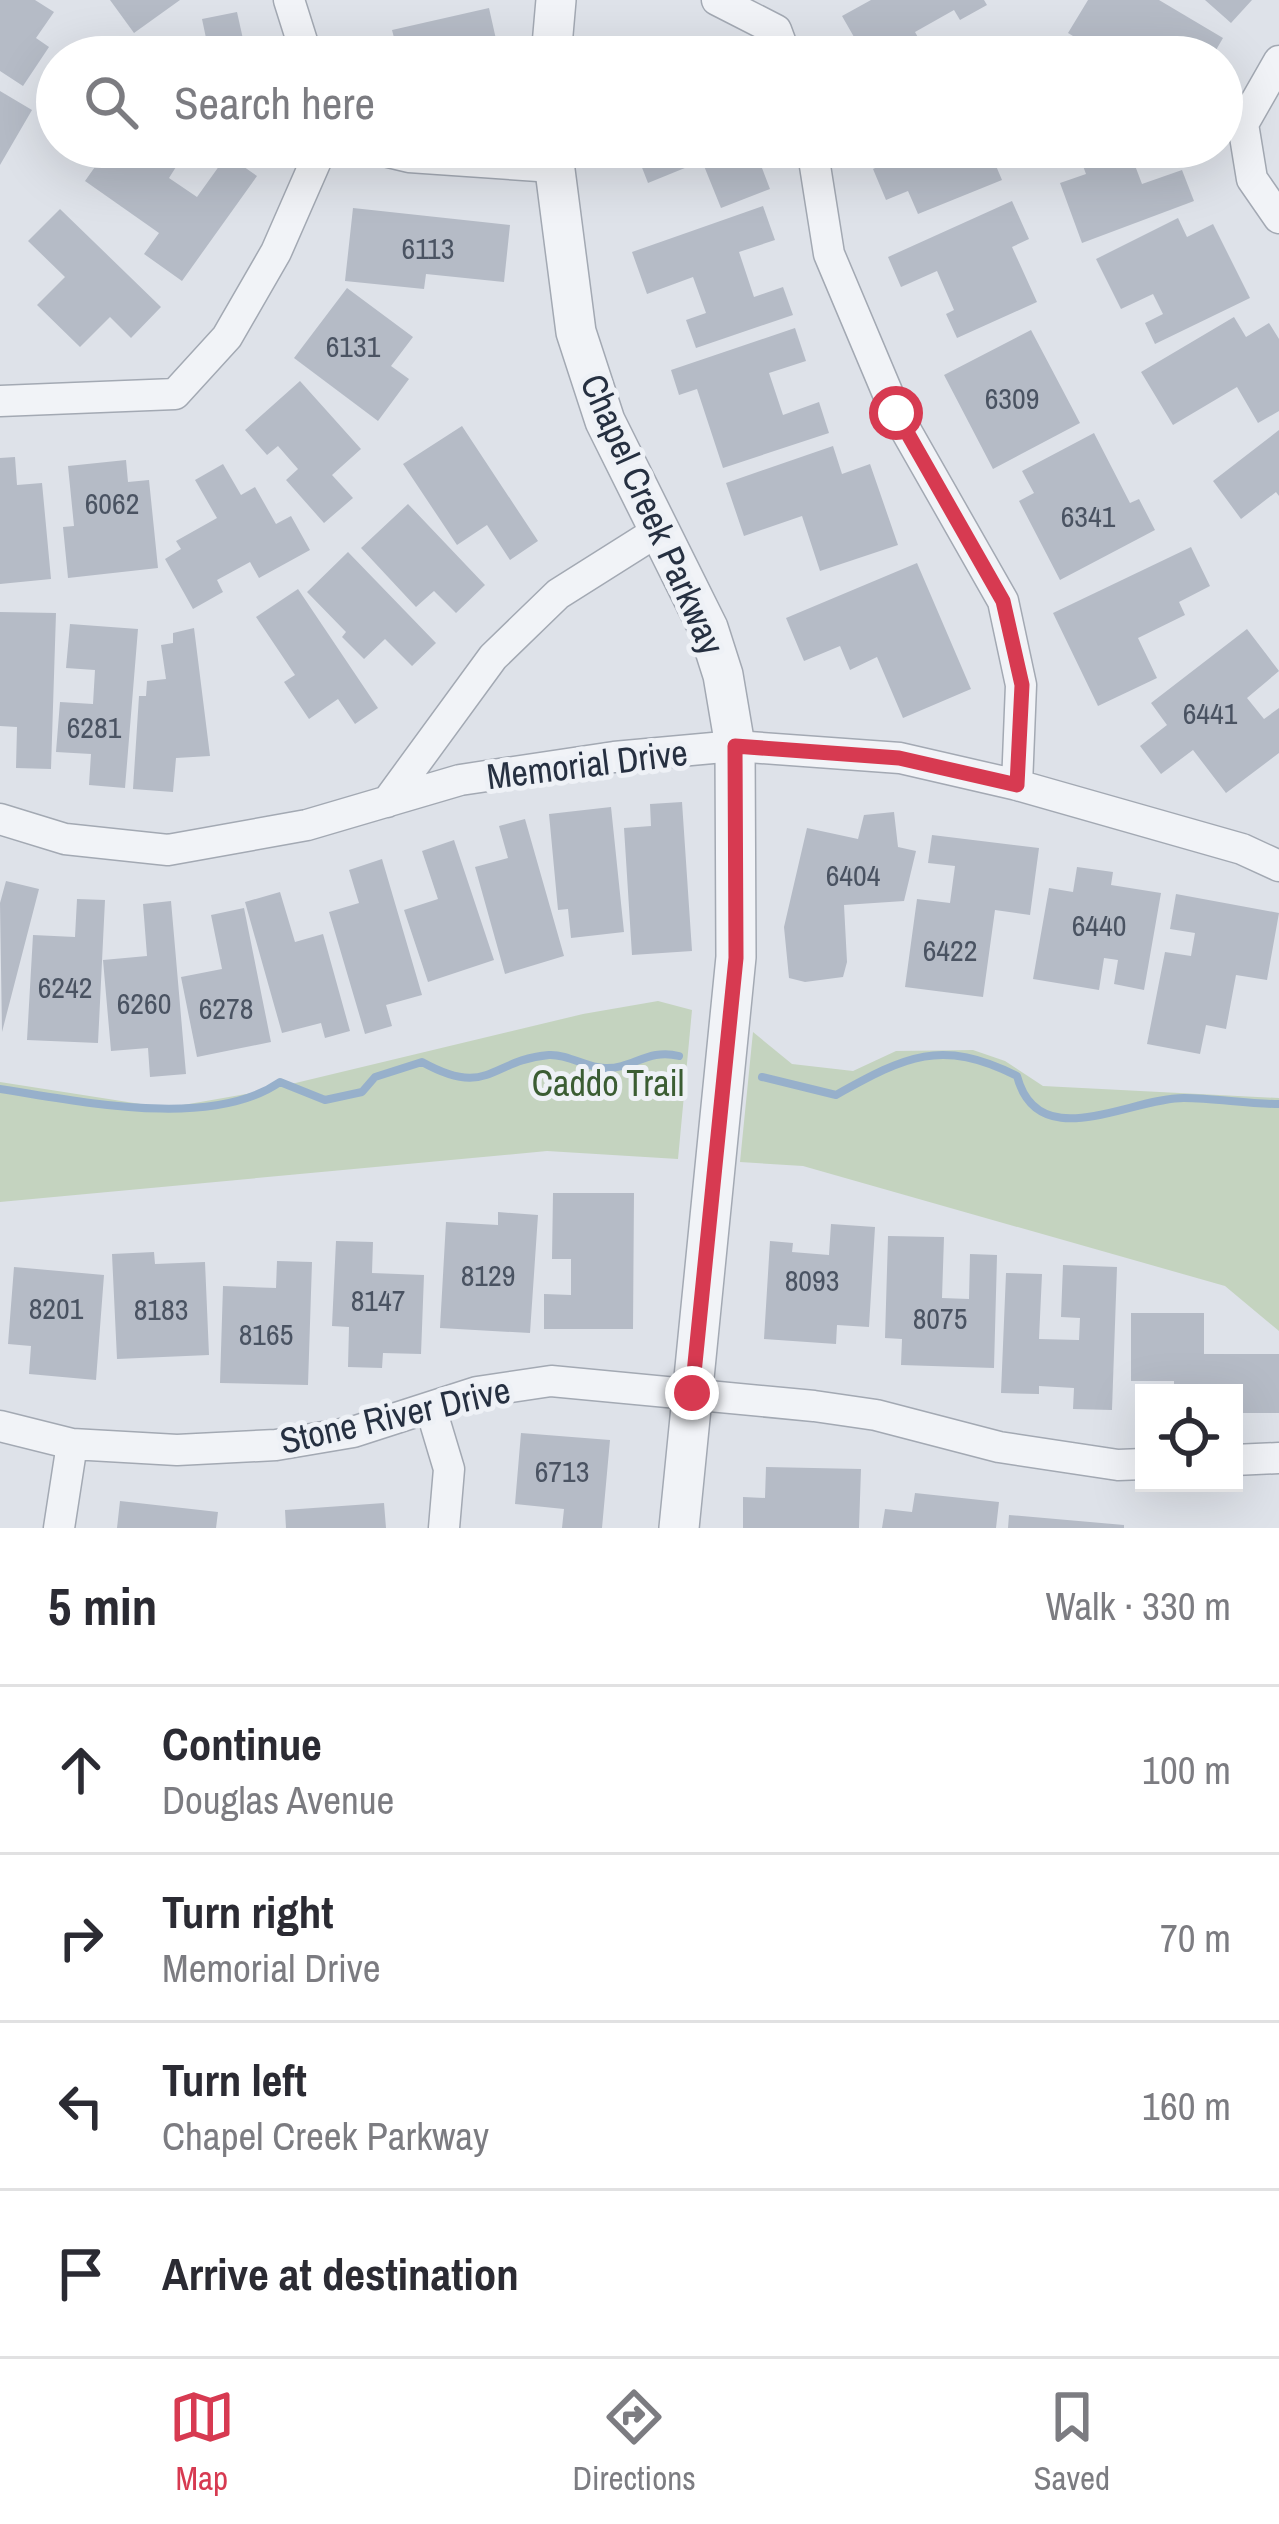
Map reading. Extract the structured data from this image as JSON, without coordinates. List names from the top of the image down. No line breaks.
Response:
{"streets":{"street":["Chapel Creek Parkway","Memorial Drive","Stone River Drive"]},"crossings":[["Chapel Creek Parkway","Memorial Drive"],["Chapel Creek Parkway","Stone River Drive"]],"parks":["Caddo Trail"],"house_numbers":["6113","6131","6309","6062","6341","6441","6281","6404","6440","6422","6242","6260","6278","8129","8093","8147","8201","8183","8075","8165","6713"],"page":{"search":"Search here","heading":["5 min","Walk · 330 m"],"list":[["Continue","Douglas Avenue","100 m"],["Turn right","Memorial Drive","70 m"],["Turn left","Chapel Creek Parkway","160 m"],"Arrive at destination"],"nav":["Map","Directions","Saved"]}}
